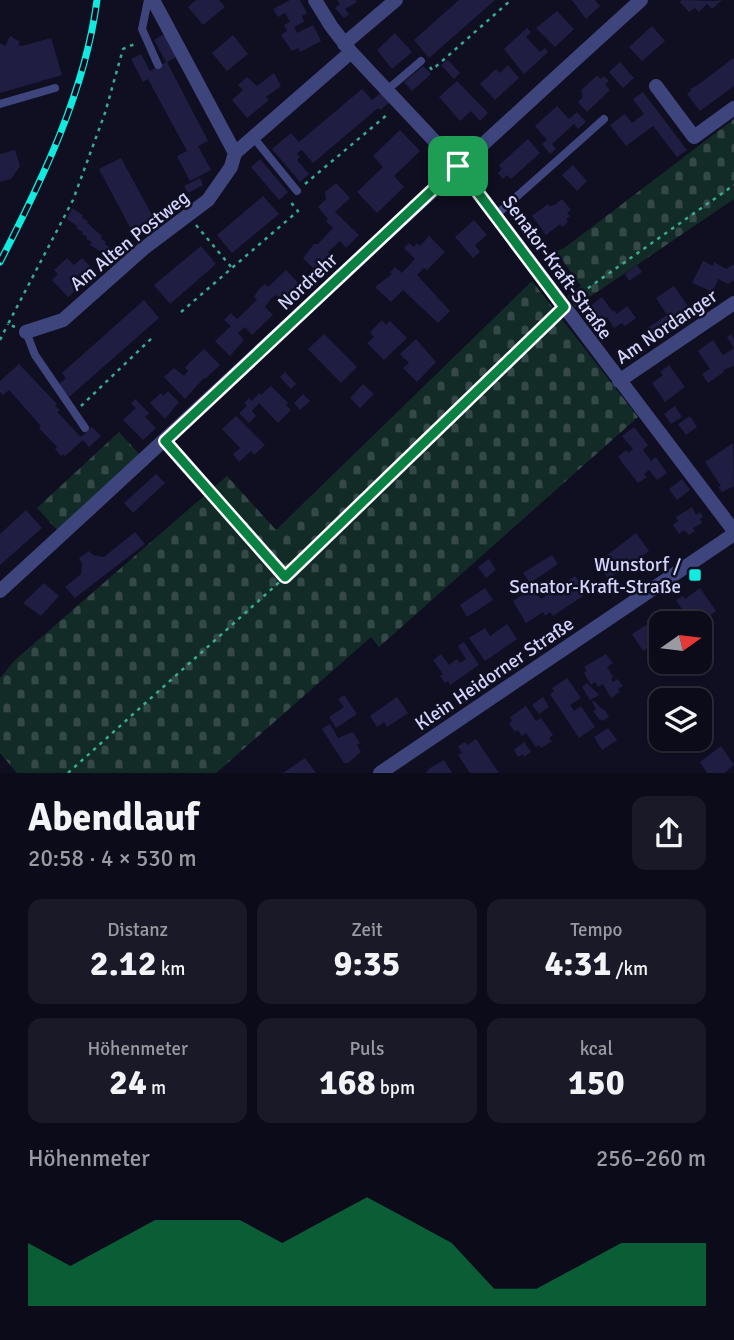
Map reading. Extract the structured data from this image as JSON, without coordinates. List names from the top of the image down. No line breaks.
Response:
{"streets":{"street":["Am Alten Postweg","Senator-Kraft-Straße","Nordrehr","Am Nordanger","Klein Heidorner Straße"]},"crossings":[["Am Alten Postweg","Senator-Kraft-Straße"],["Senator-Kraft-Straße","Nordrehr"],["Senator-Kraft-Straße","Am Nordanger"],["Senator-Kraft-Straße","Klein Heidorner Straße"]],"places":{"transit":["Wunstorf / Senator-Kraft-Straße"]},"north":"right","page":{"heading":["Abendlauf","20:58 · 4 × 530 m"],"stats":[["Distanz","2.12 km"],["Zeit","9:35"],["Tempo","4:31 /km"],["Höhenmeter","24 m"],["Puls","168 bpm"],["kcal","150"]],"chart":["Höhenmeter","256–260 m"]}}
